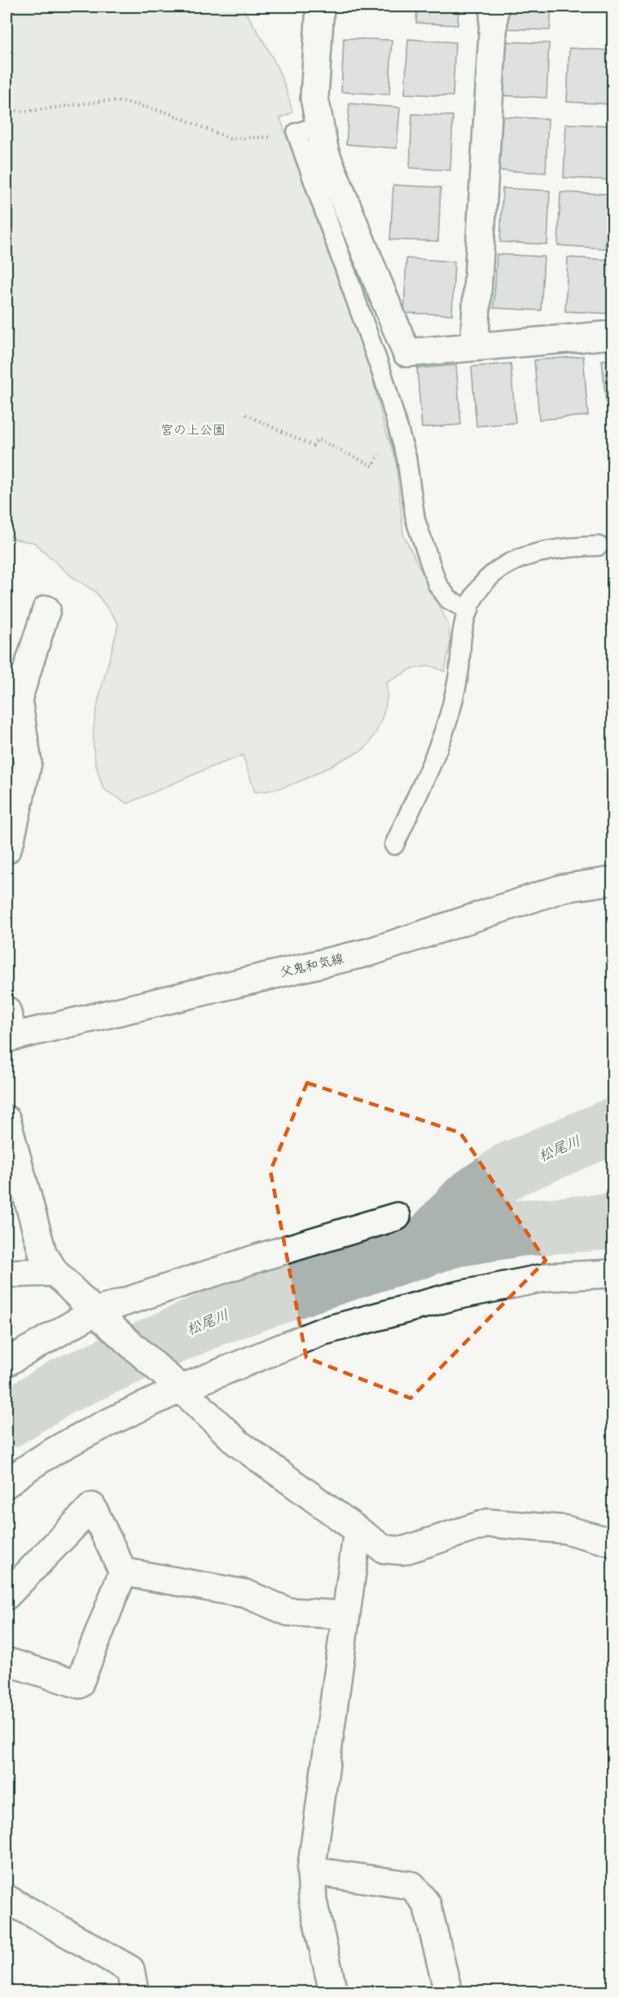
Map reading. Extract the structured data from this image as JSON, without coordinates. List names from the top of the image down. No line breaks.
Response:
{"streets":{"street":["父鬼和気線"]},"water":["松尾川"],"parks":["宮の上公園"]}
